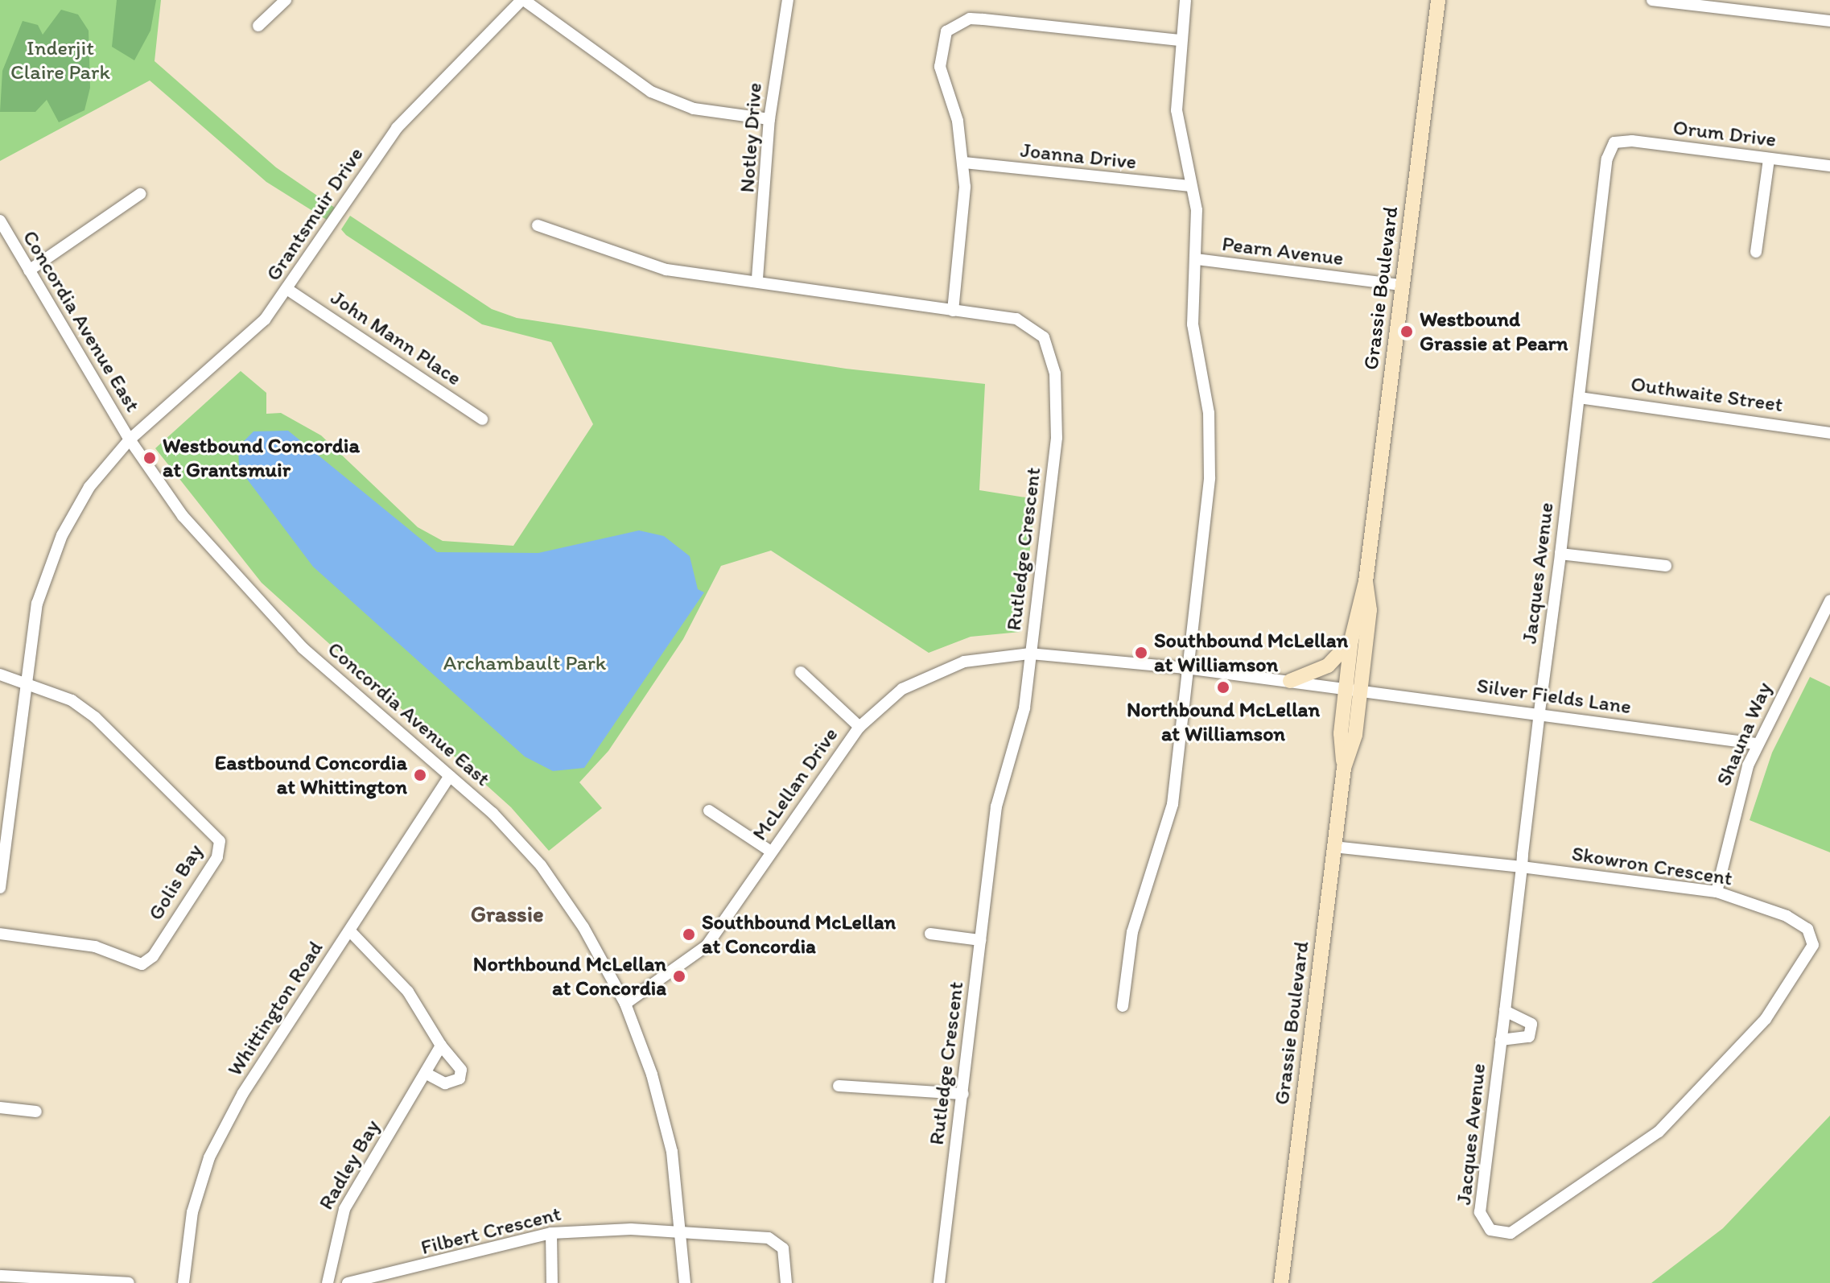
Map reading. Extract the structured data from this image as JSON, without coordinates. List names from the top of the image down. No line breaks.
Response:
{"streets":{"main road":["Grassie Boulevard"],"street":["Orum Drive","Notley Drive","Joanna Drive","Grantsmuir Drive","Pearn Avenue","Concordia Avenue East","John Mann Place","Outhwaite Street","Rutledge Crescent","Jacques Avenue","Silver Fields Lane","Shauna Way","McLellan Drive","Skowron Crescent","Golis Bay","Whittington Road","Radley Bay","Filbert Crescent"]},"crossings":[["Orum Drive","Jacques Avenue"],["Notley Drive","Rutledge Crescent"],["Grantsmuir Drive","Concordia Avenue East"],["Grantsmuir Drive","John Mann Place"],["Grantsmuir Drive","Golis Bay"],["Pearn Avenue","Grassie Boulevard"],["Grassie Boulevard","Silver Fields Lane"],["Grassie Boulevard","McLellan Drive"],["Grassie Boulevard","Skowron Crescent"],["Concordia Avenue East","McLellan Drive"],["Concordia Avenue East","Whittington Road"],["Concordia Avenue East","Filbert Crescent"],["Outhwaite Street","Jacques Avenue"],["Rutledge Crescent","McLellan Drive"],["Jacques Avenue","Silver Fields Lane"],["Jacques Avenue","Skowron Crescent"],["Silver Fields Lane","Shauna Way"],["Silver Fields Lane","McLellan Drive"],["Shauna Way","Skowron Crescent"]],"districts":["Grassie"],"parks":["Inderjit Claire Park","Archambault Park"],"places":["Westbound Grassie at Pearn","Westbound Concordia at Grantsmuir","Southbound McLellan at Williamson","Northbound McLellan at Williamson","Eastbound Concordia at Whittington","Southbound McLellan at Concordia","Northbound McLellan at Concordia"]}
